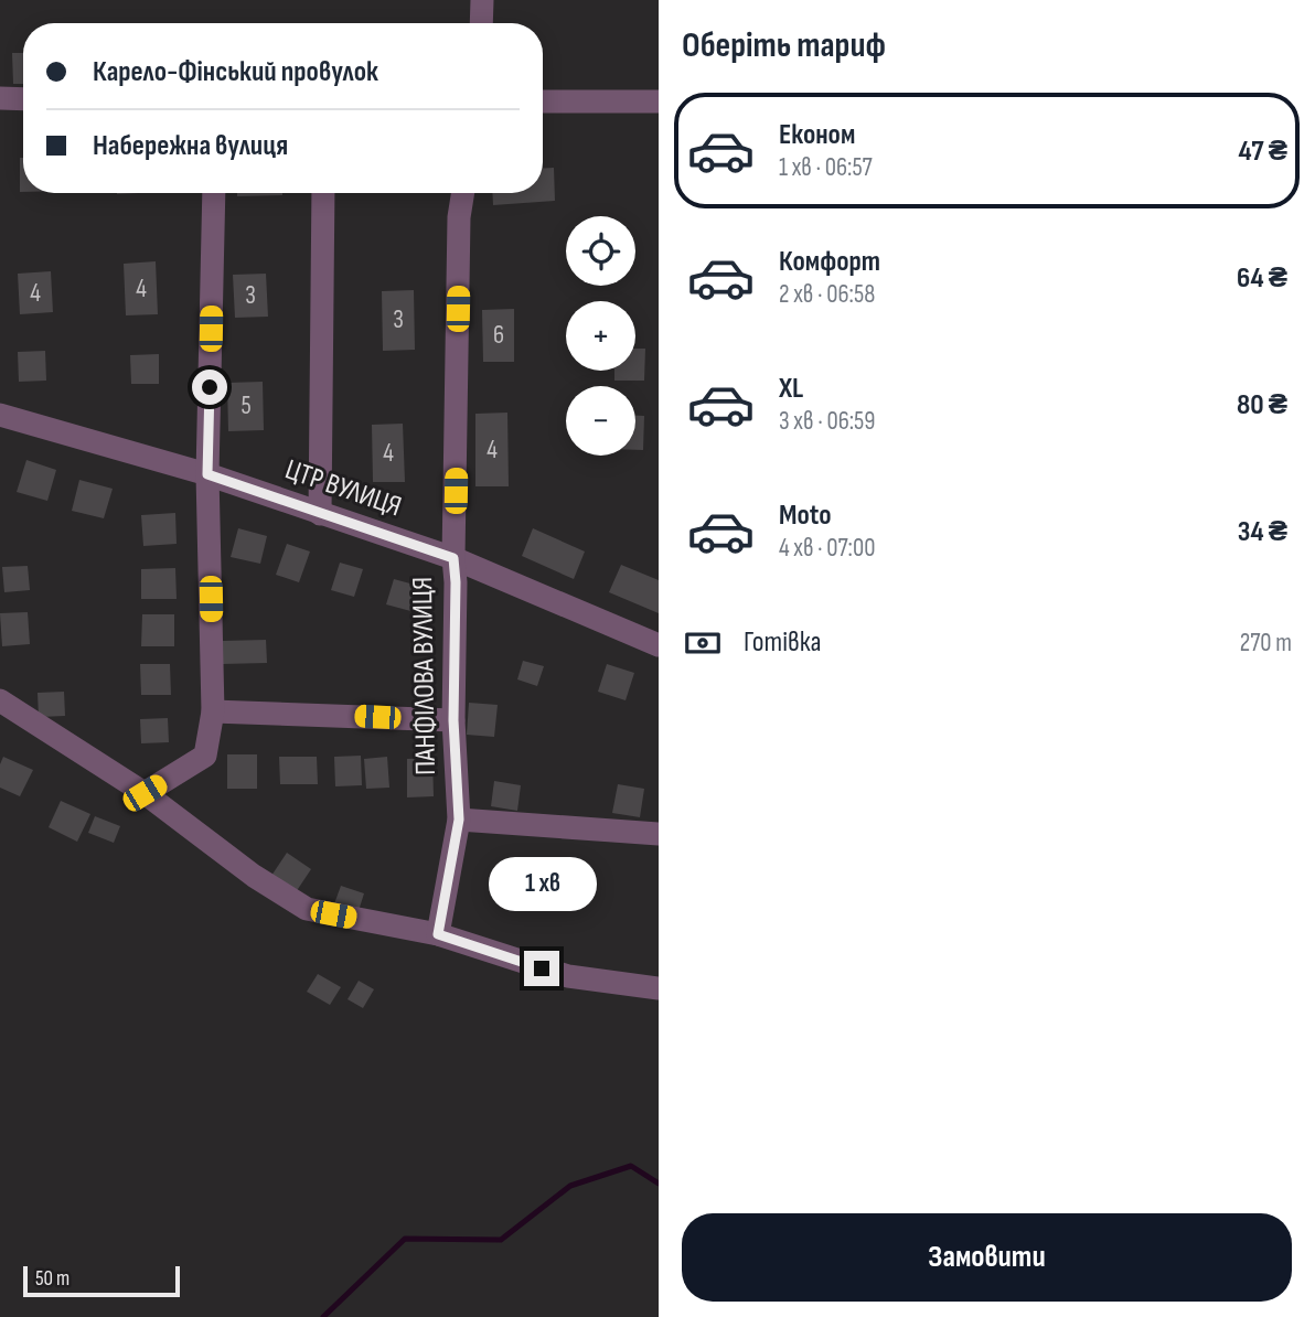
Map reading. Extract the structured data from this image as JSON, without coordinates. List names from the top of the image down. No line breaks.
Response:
{"streets":{"street":["ЦТР ВУЛИЦЯ","ПАНФІЛОВА ВУЛИЦЯ"]},"crossings":[["ЦТР ВУЛИЦЯ","ПАНФІЛОВА ВУЛИЦЯ"]],"house_numbers":["4","4","3","3","6","5","4","4"],"scale_bar":"50 m","page":{"heading":"Оберіть тариф","banner":["Карело-Фінський провулок","Набережна вулиця"],"list":[{"name":"Економ","note":"1 хв · 06:57","value":"47 ₴"},{"name":"Комфорт","note":"2 хв · 06:58","value":"64 ₴"},{"name":"XL","note":"3 хв · 06:59","value":"80 ₴"},{"name":"Moto","note":"4 хв · 07:00","value":"34 ₴"}],"map_buttons":["+","−"],"pay":["Готівка","270 m"],"bubble":"1 хв","buttons":"Замовити","scale":"50 m"}}
